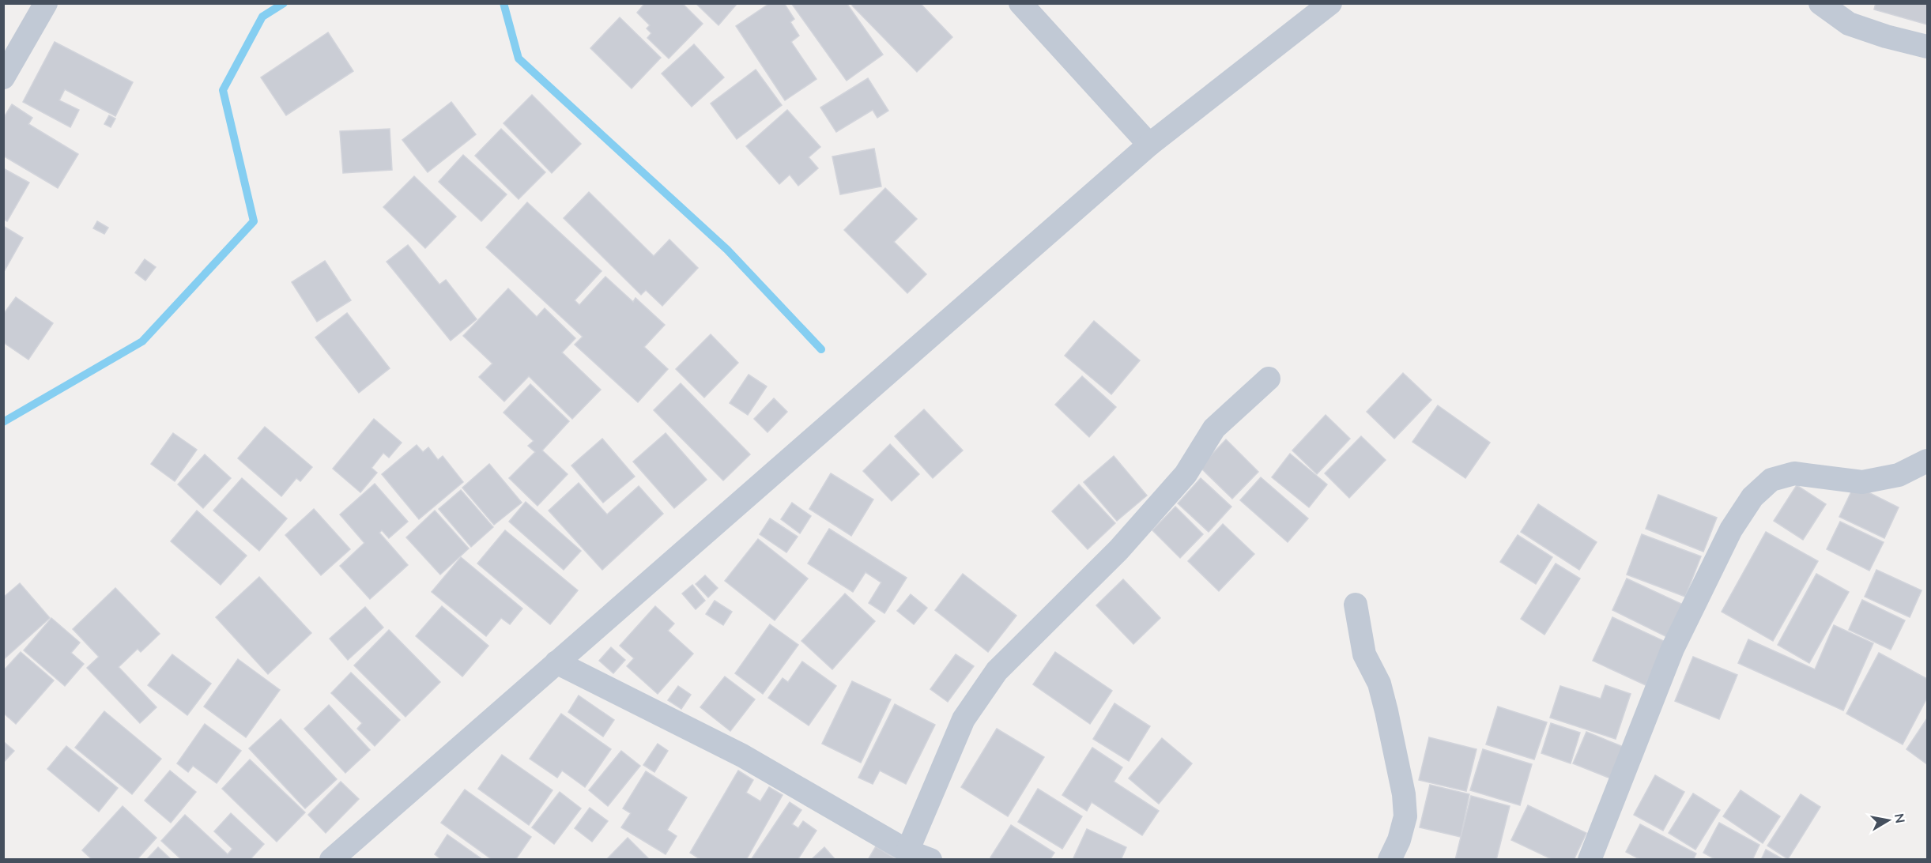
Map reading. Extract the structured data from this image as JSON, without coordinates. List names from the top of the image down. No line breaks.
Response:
{"north":"right"}
